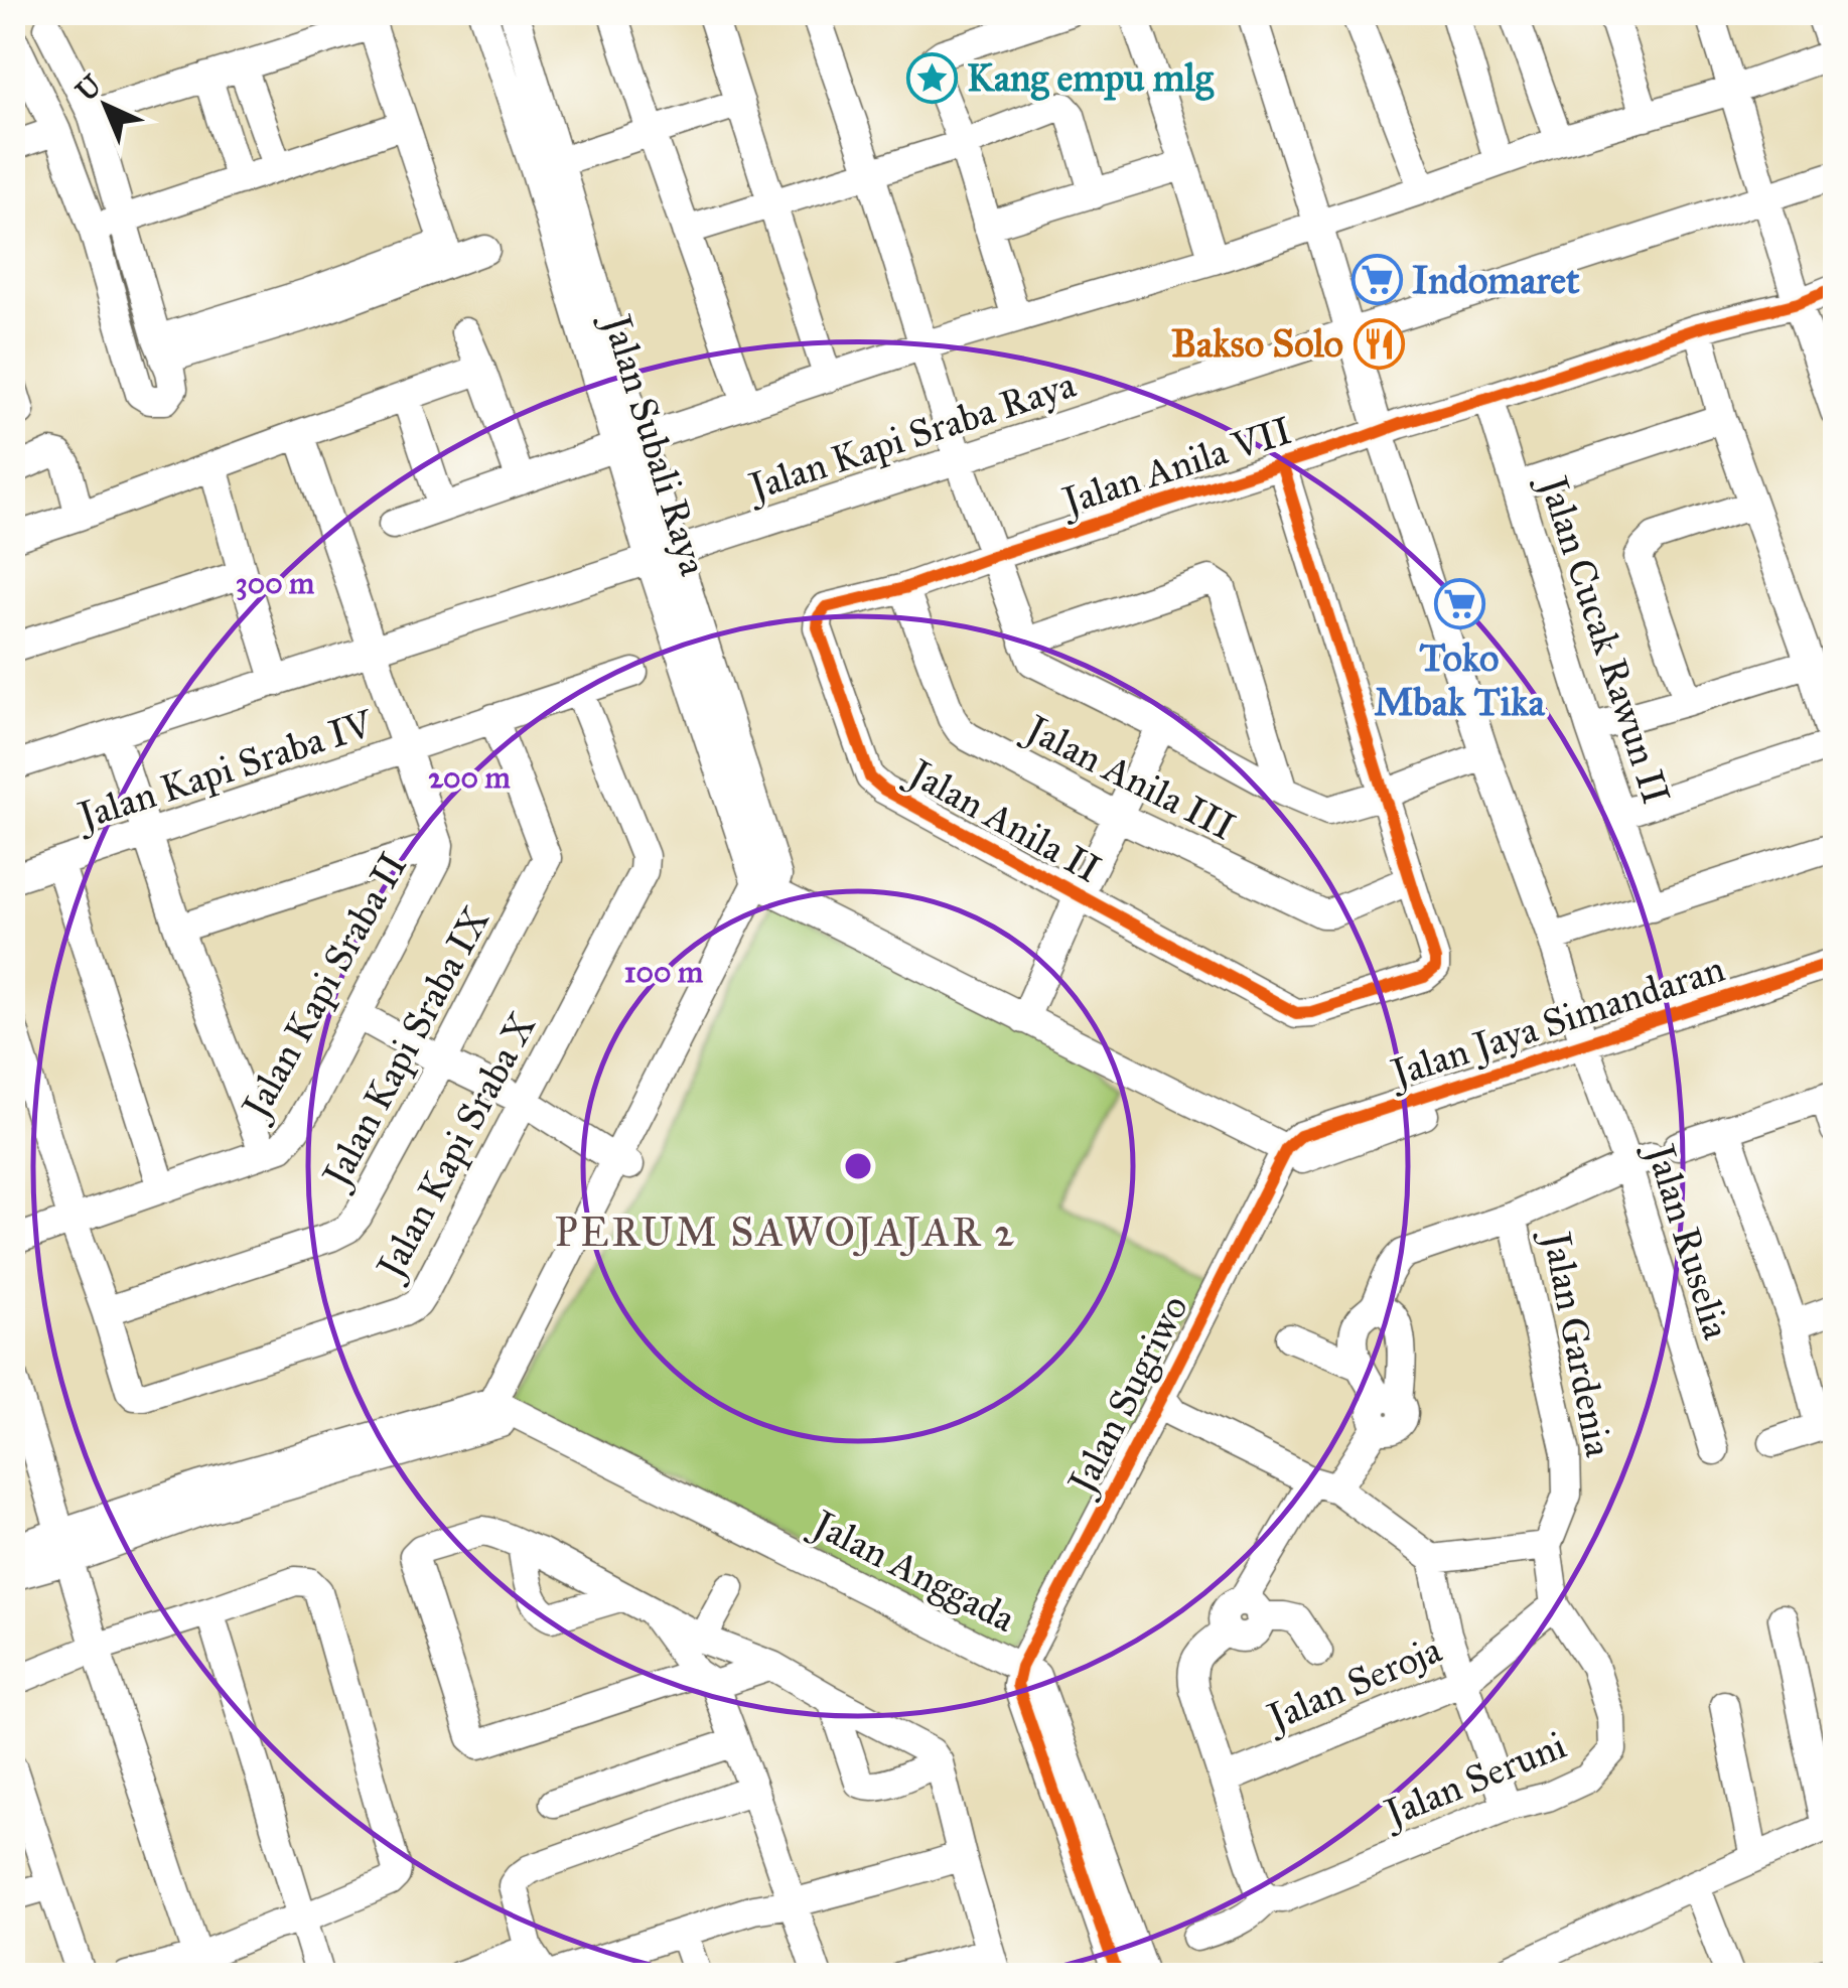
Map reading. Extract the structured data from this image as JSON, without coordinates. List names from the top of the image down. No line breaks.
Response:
{"streets":{"street":["Jalan Kapi Sraba Raya","Jalan Subali Raya","Jalan Anila VII","Jalan Cucak Rawun II","Jalan Kapi Sraba IV","Jalan Anila III","Jalan Anila II","Jalan Kapi Sraba II","Jalan Jaya Simandaran","Jalan Kapi Sraba IX","Jalan Kapi Sraba X","Jalan Ruselia","Jalan Gardenia","Jalan Sugriwo","Jalan Anggada","Jalan Seroja","Jalan Seruni"]},"crossings":[["Jalan Kapi Sraba Raya","Jalan Subali Raya"],["Jalan Kapi Sraba Raya","Jalan Kapi Sraba II"],["Jalan Kapi Sraba Raya","Jalan Ruselia"],["Jalan Anila VII","Jalan Cucak Rawun II"],["Jalan Anila VII","Jalan Anila II"],["Jalan Anila VII","Jalan Ruselia"],["Jalan Kapi Sraba IV","Jalan Kapi Sraba II"],["Jalan Anila III","Jalan Anila II"],["Jalan Kapi Sraba II","Jalan Kapi Sraba X"],["Jalan Jaya Simandaran","Jalan Ruselia"],["Jalan Jaya Simandaran","Jalan Sugriwo"],["Jalan Kapi Sraba IX","Jalan Kapi Sraba X"],["Jalan Gardenia","Jalan Seroja"],["Jalan Gardenia","Jalan Seruni"],["Jalan Sugriwo","Jalan Anggada"],["Jalan Seroja","Jalan Seruni"]],"districts":["PERUM SAWOJAJAR 2"],"places":{"place":["Kang empu mlg"],"supermarket":["Indomaret","Toko Mbak Tika"],"restaurant":["Bakso Solo"]},"north":"top left","rings":["300 m","200 m","100 m"]}
